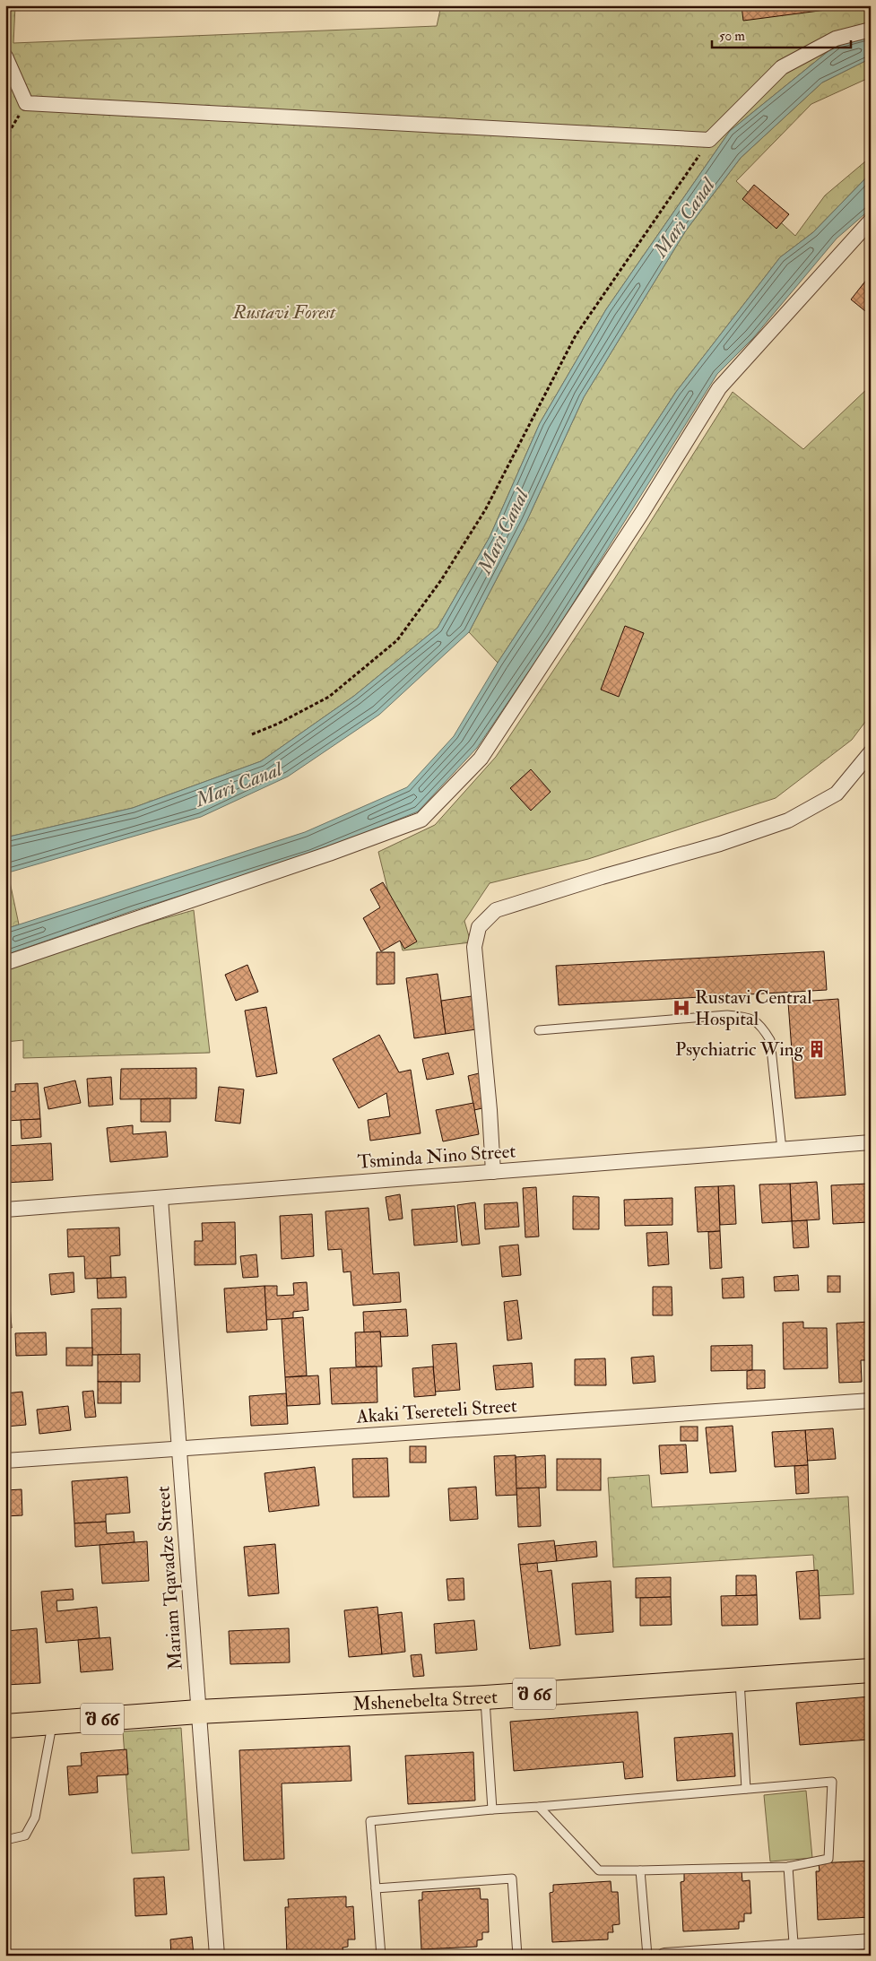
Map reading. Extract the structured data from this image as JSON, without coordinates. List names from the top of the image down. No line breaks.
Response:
{"streets":{"main road":["შ 66","Mshenebelta Street"],"street":["Tsminda Nino Street","Akaki Tsereteli Street","Mariam Tqavadze Street"]},"crossings":[["Tsminda Nino Street","Mariam Tqavadze Street"],["Akaki Tsereteli Street","Mariam Tqavadze Street"],["Mariam Tqavadze Street","Mshenebelta Street"]],"water":["Mari Canal"],"parks":["Rustavi Forest"],"places":{"hospital":["Rustavi Central Hospital"],"building":["Psychiatric Wing"]},"scale_bar":"50 m"}
